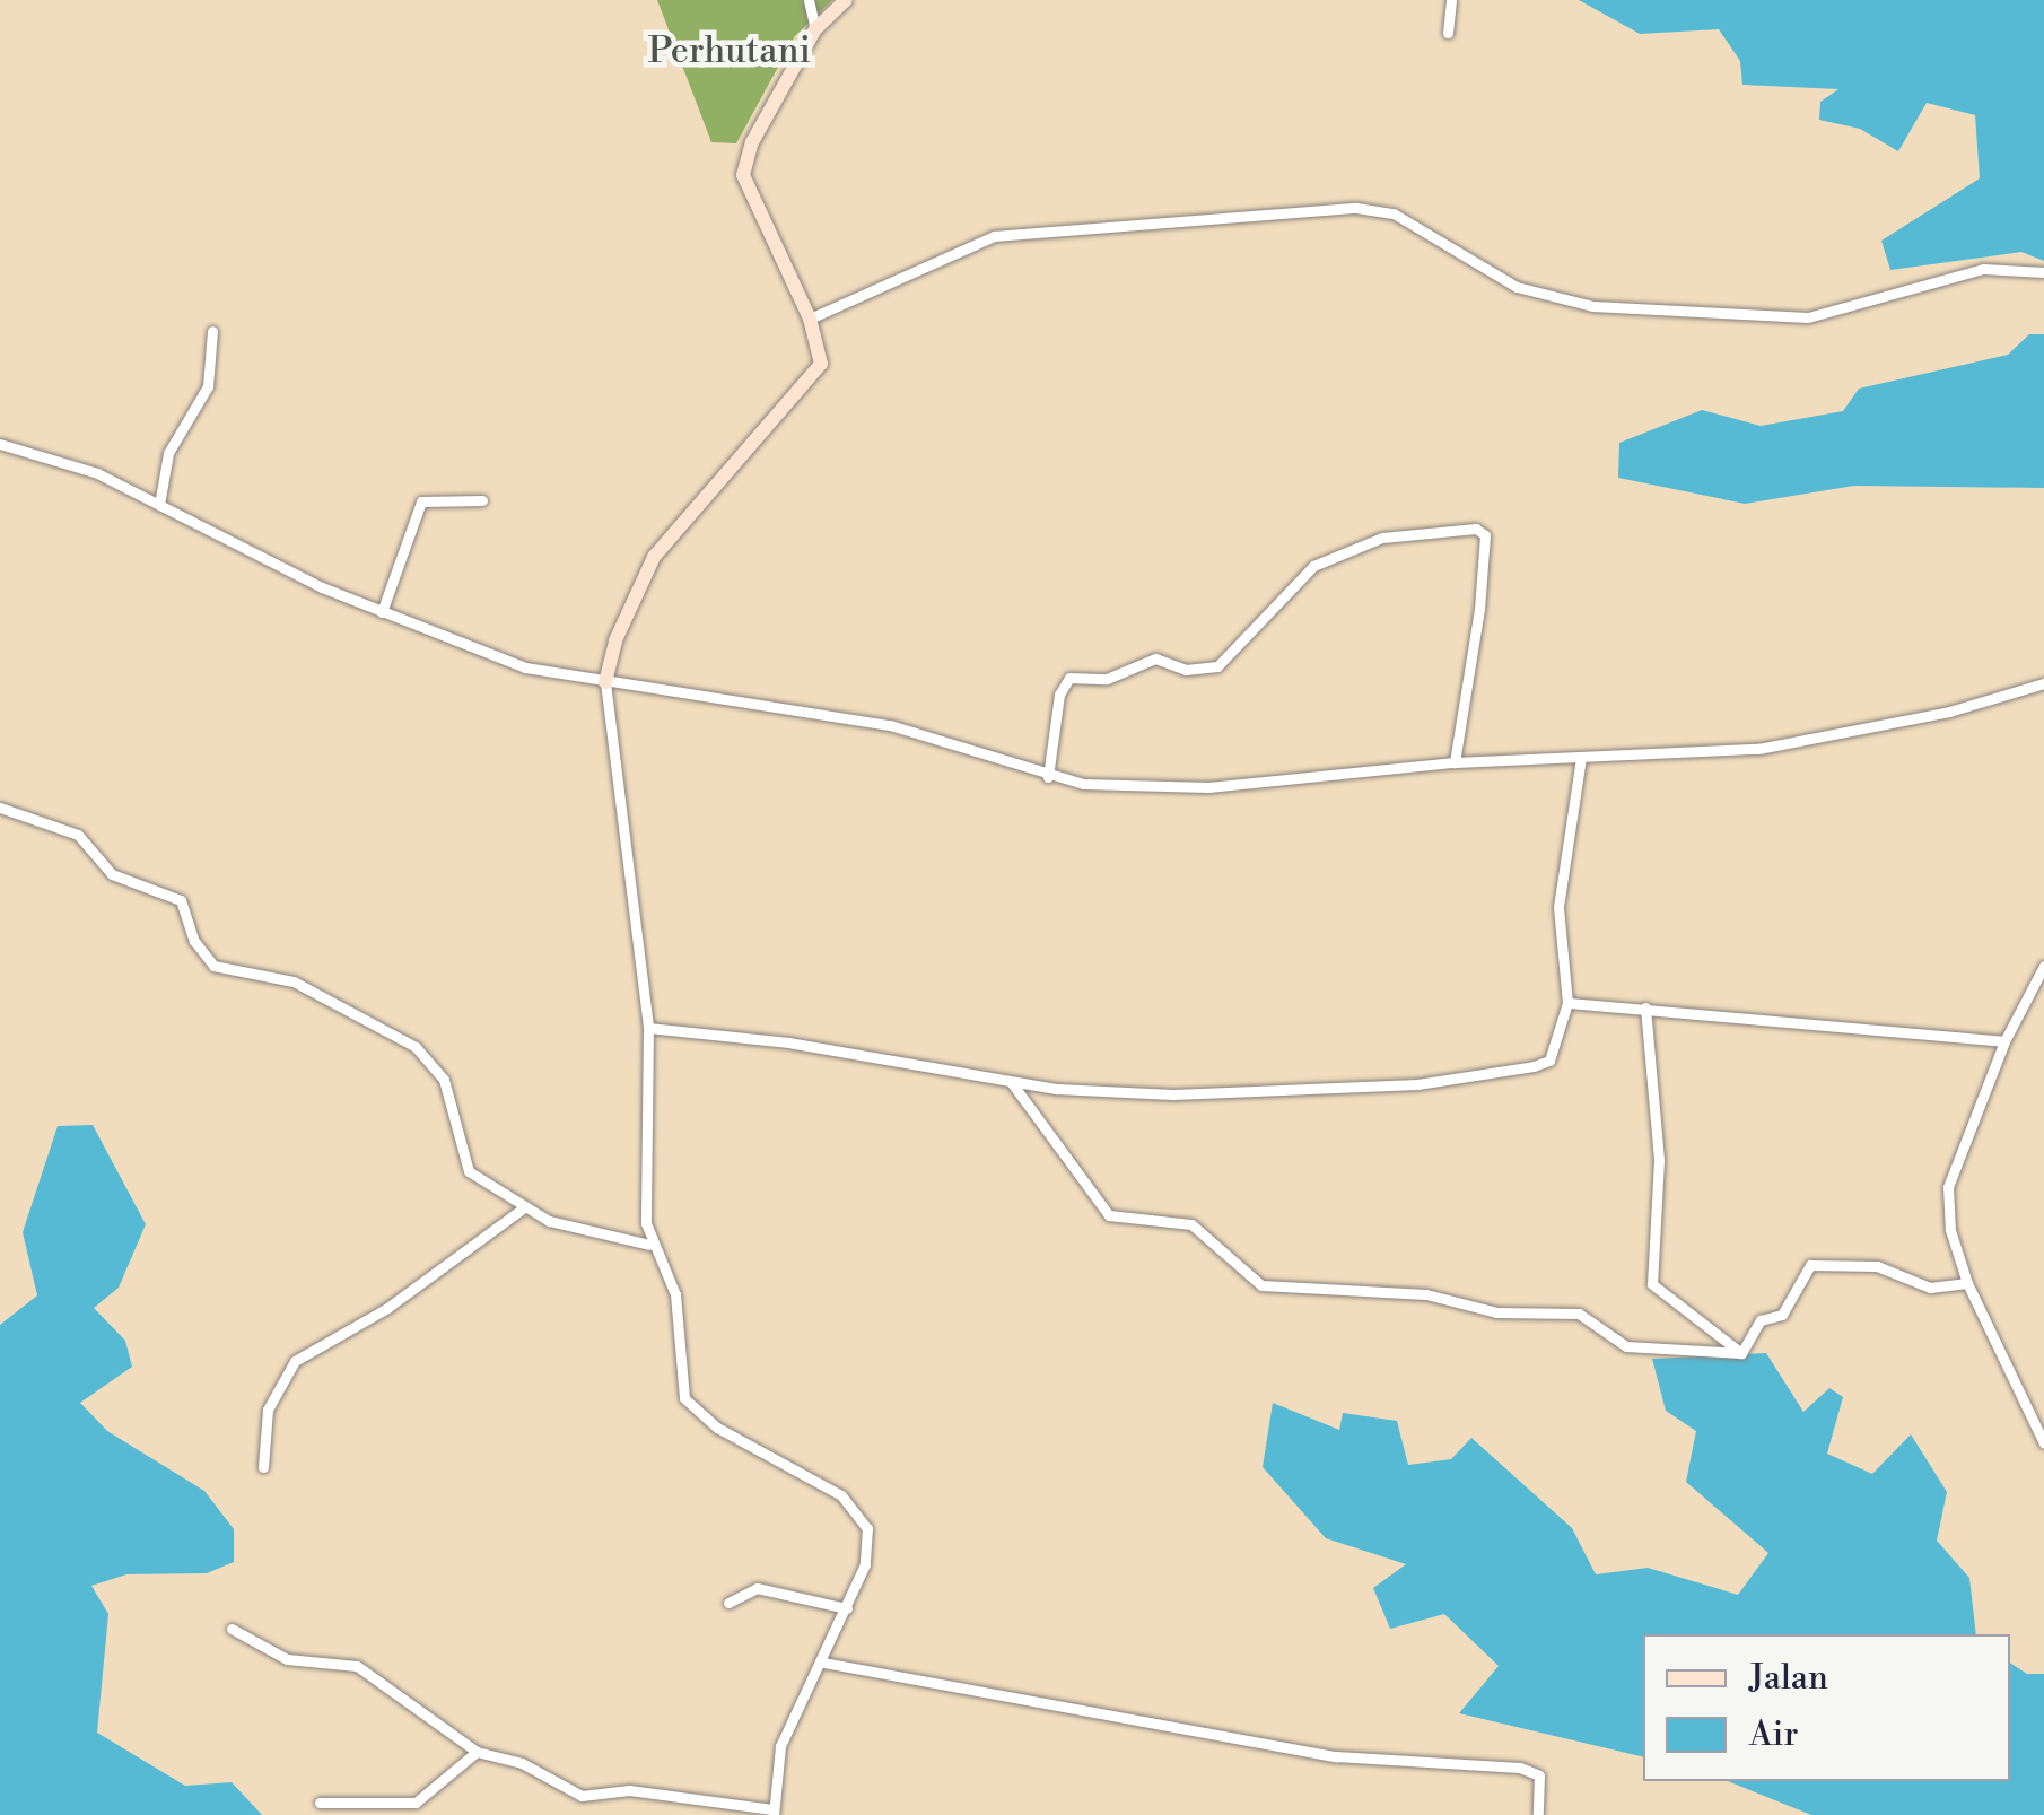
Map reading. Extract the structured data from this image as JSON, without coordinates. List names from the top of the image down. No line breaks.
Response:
{"parks":["Perhutani"],"legend":["Jalan","Air"]}
